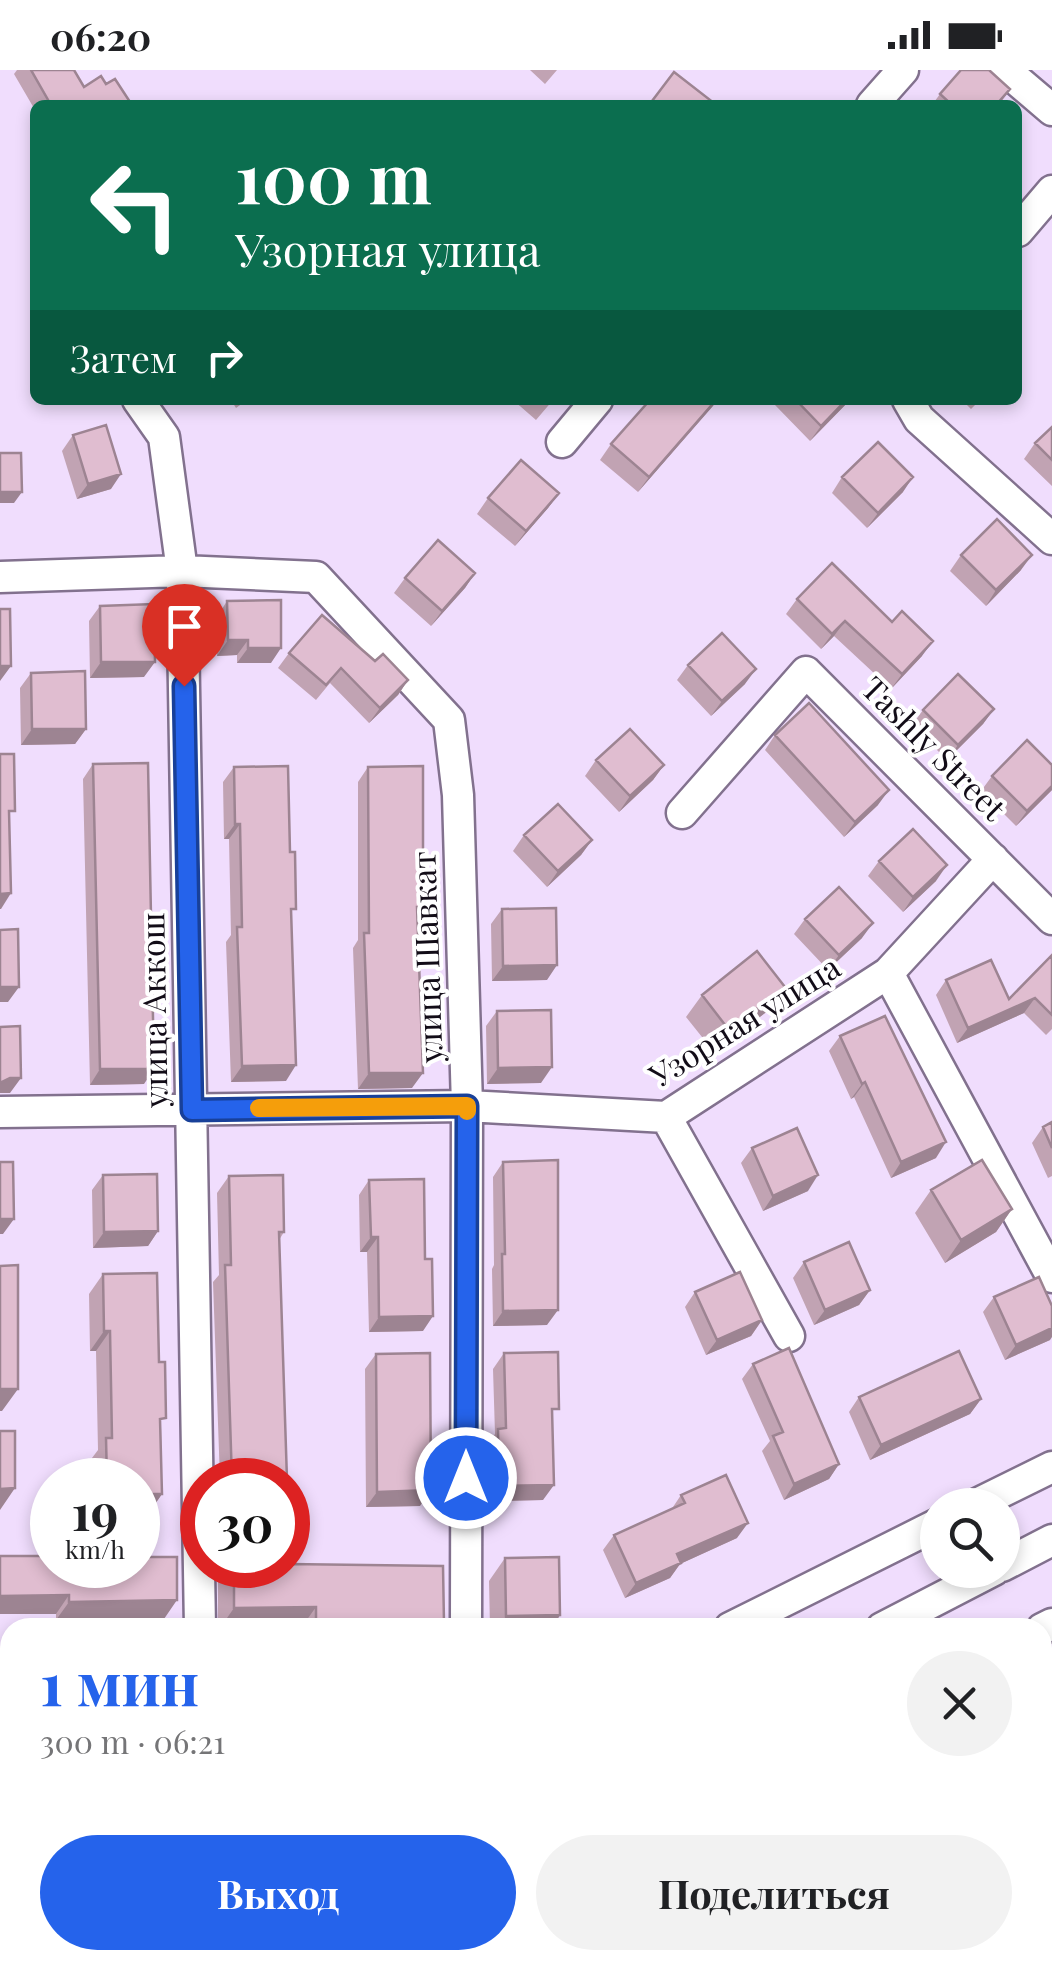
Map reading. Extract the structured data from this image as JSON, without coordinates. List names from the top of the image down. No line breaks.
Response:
{"streets":{"street":["Tashly Street","улица Шавкат","улица Аккош","Узорная улица"]},"crossings":[["Tashly Street","Узорная улица"],["улица Шавкат","улица Аккош"],["улица Шавкат","Узорная улица"],["улица Аккош","Узорная улица"]],"page":{"status":"06:20","turn":["100 m","Узорная улица"],"then":"Затем","speed":"19 km/h","limit":"30","heading":["1 мин","300 m · 06:21"],"buttons":["Выход","Поделиться"]}}
